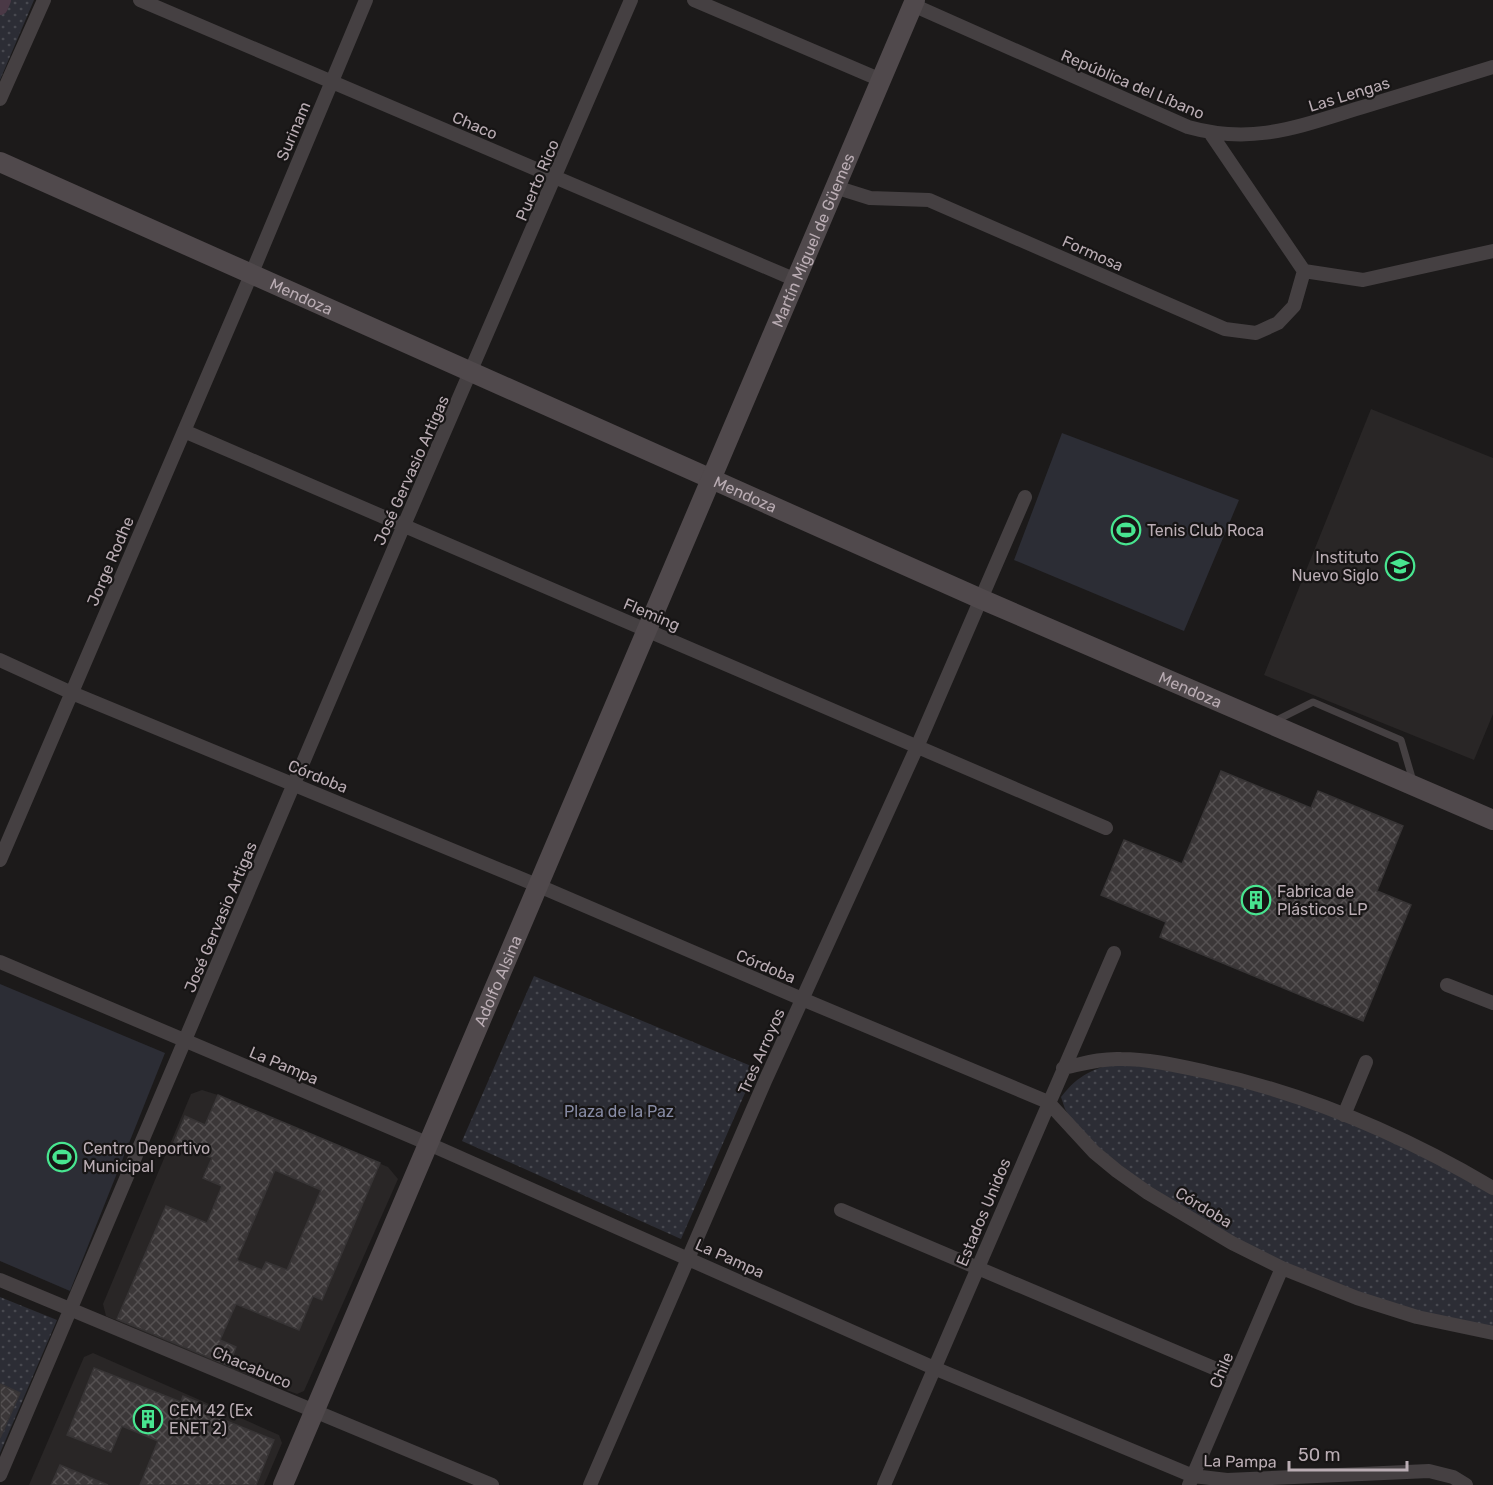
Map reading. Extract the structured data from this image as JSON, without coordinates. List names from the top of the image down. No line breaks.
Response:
{"streets":{"main road":["Martín Miguel de Güemes","Mendoza","Adolfo Alsina"],"street":["República del Líbano","Las Lengas","Chaco","Surinam","Puerto Rico","Formosa","José Gervasio Artigas","Jorge Rodhe","Fleming","Córdoba","Tres Arroyos","La Pampa","Estados Unidos","Chacabuco","Chile"]},"crossings":[["República del Líbano","Las Lengas"],["República del Líbano","Martín Miguel de Güemes"],["República del Líbano","Formosa"],["Chaco","Surinam"],["Chaco","Puerto Rico"],["Chaco","Martín Miguel de Güemes"],["Surinam","Mendoza"],["Surinam","Jorge Rodhe"],["Puerto Rico","Mendoza"],["Puerto Rico","José Gervasio Artigas"],["Martín Miguel de Güemes","Formosa"],["Martín Miguel de Güemes","Mendoza"],["Martín Miguel de Güemes","Adolfo Alsina"],["Mendoza","José Gervasio Artigas"],["Mendoza","Jorge Rodhe"],["Mendoza","Adolfo Alsina"],["Mendoza","Tres Arroyos"],["José Gervasio Artigas","Fleming"],["José Gervasio Artigas","Córdoba"],["José Gervasio Artigas","La Pampa"],["José Gervasio Artigas","Chacabuco"],["Jorge Rodhe","Fleming"],["Jorge Rodhe","Córdoba"],["Fleming","Adolfo Alsina"],["Fleming","Tres Arroyos"],["Córdoba","Adolfo Alsina"],["Córdoba","Tres Arroyos"],["Córdoba","Estados Unidos"],["Córdoba","Chile"],["Adolfo Alsina","La Pampa"],["Adolfo Alsina","Chacabuco"],["Tres Arroyos","La Pampa"],["La Pampa","Estados Unidos"],["La Pampa","Chile"]],"parks":["Plaza de la Paz"],"places":{"sports":["Tenis Club Roca","Centro Deportivo Municipal"],"school or university":["Instituto Nuevo Siglo"],"building":["Fabrica de Plásticos LP","CEM 42 (Ex ENET 2)"]},"scale_bar":"50 m"}
